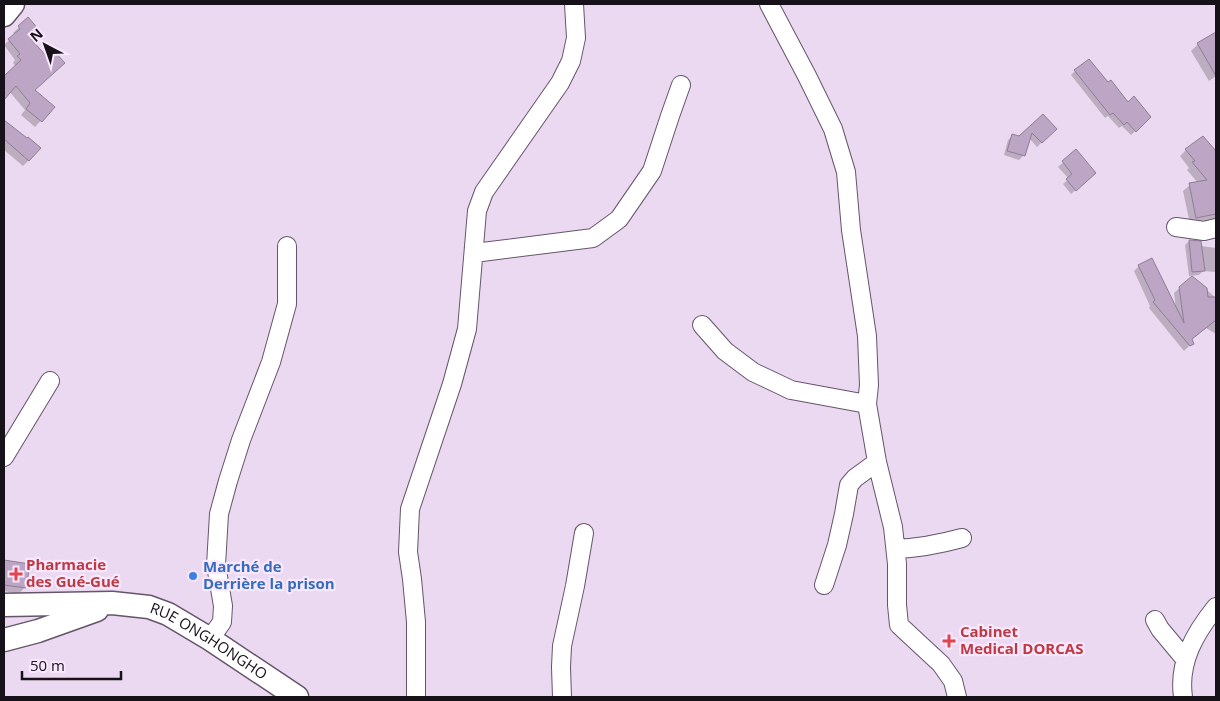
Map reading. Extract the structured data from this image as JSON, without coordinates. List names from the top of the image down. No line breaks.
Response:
{"streets":{"main road":["RUE ONGHONGHO"]},"places":{"health":["Pharmacie des Gué-Gué","Cabinet Medical DORCAS"],"other":["Marché de Derrière la prison"]},"scale_bar":"50 m","north":"top left"}
